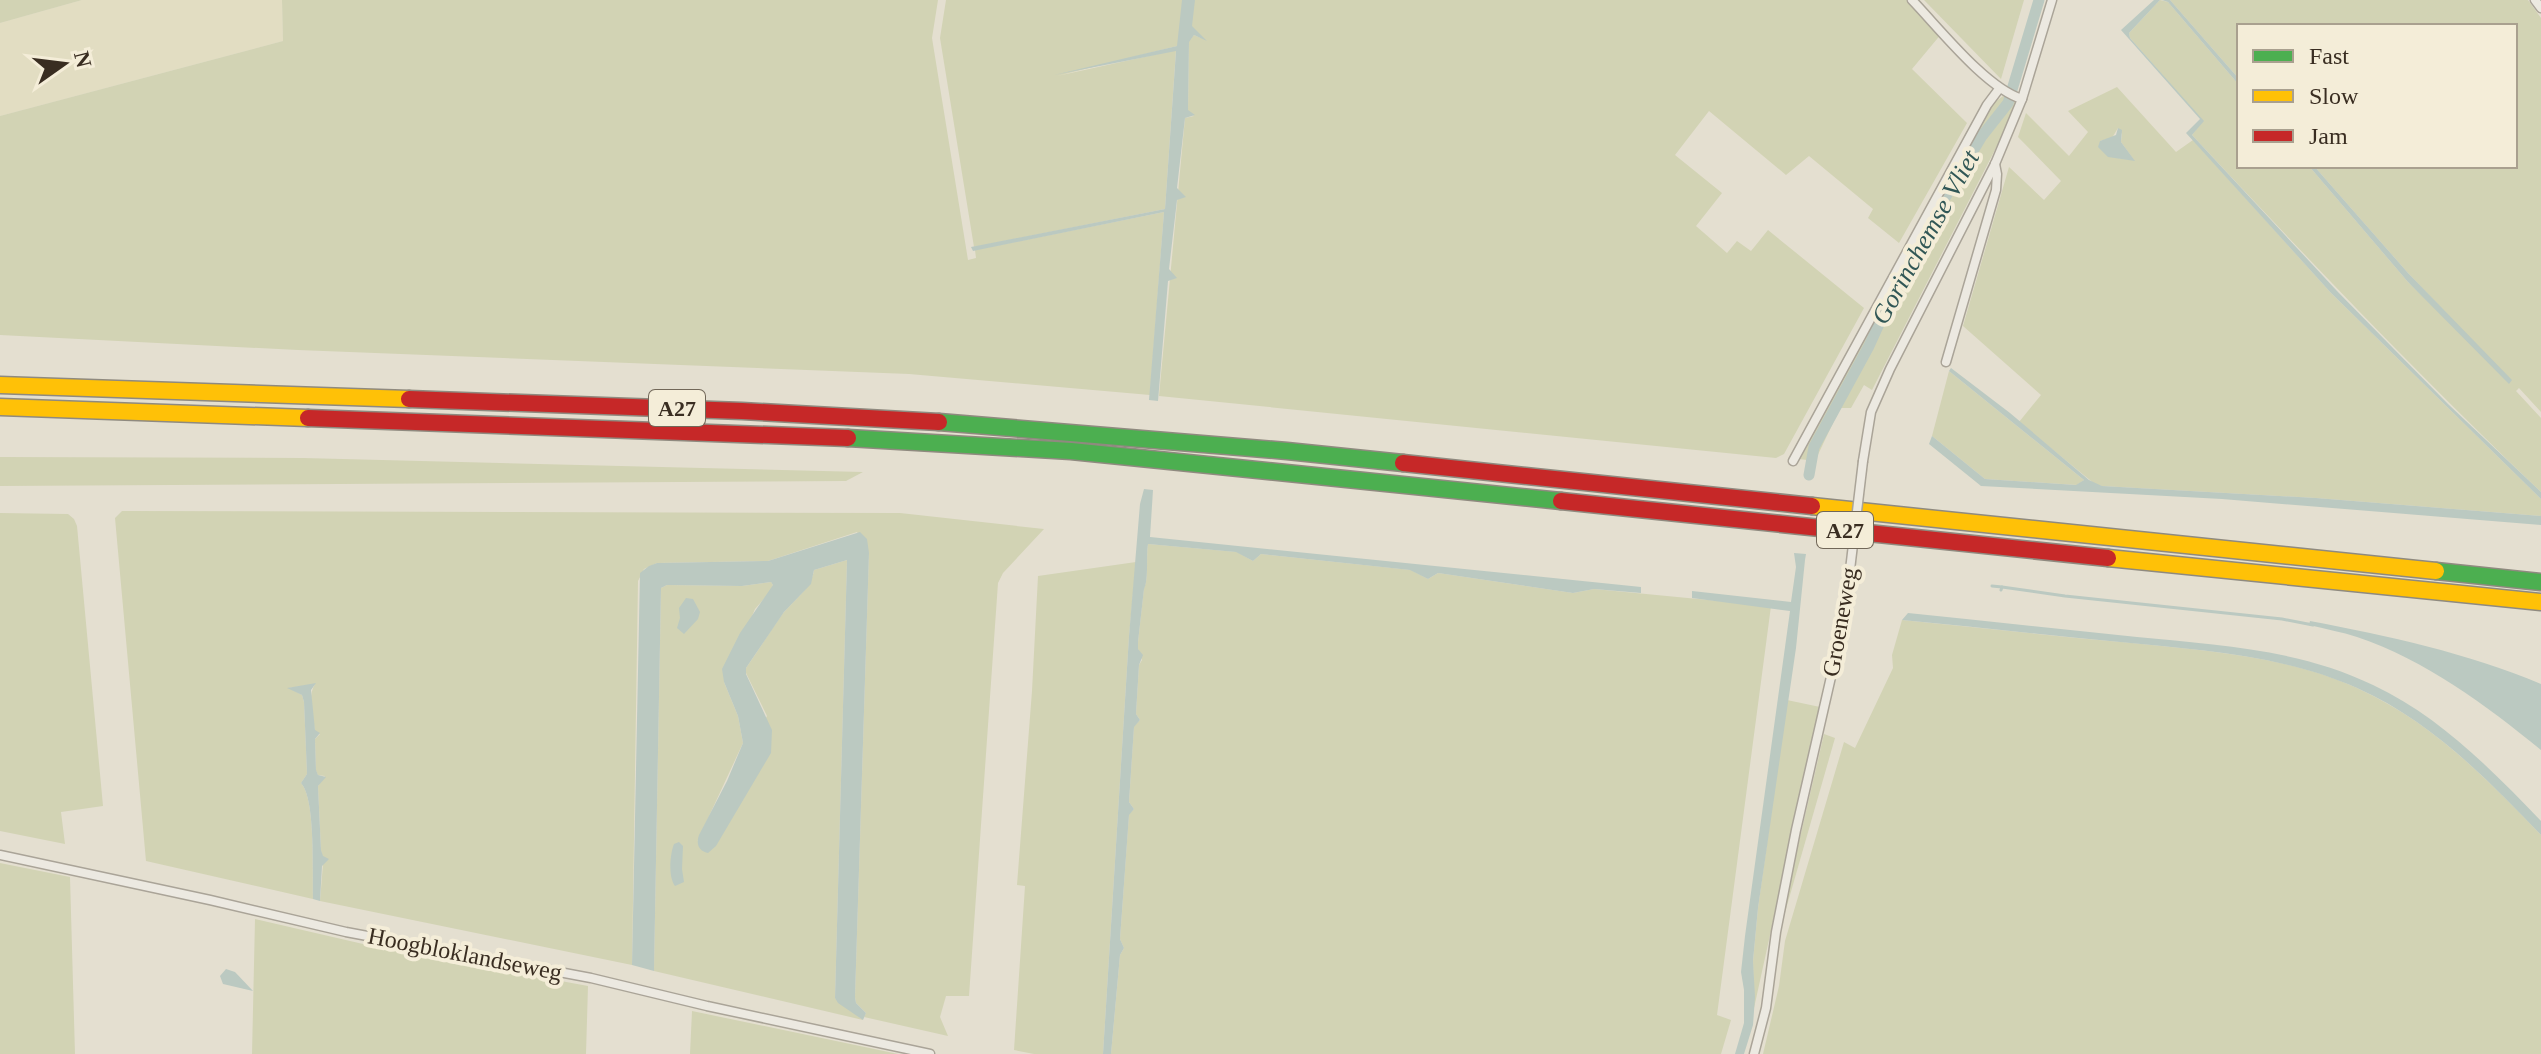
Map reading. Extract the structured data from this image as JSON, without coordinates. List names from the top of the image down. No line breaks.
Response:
{"streets":{"highway":["A27"],"street":["Groeneweg","Hoogbloklandseweg"]},"water":["Gorinchemse Vliet"],"legend":["Fast","Slow","Jam"],"north":"right"}
